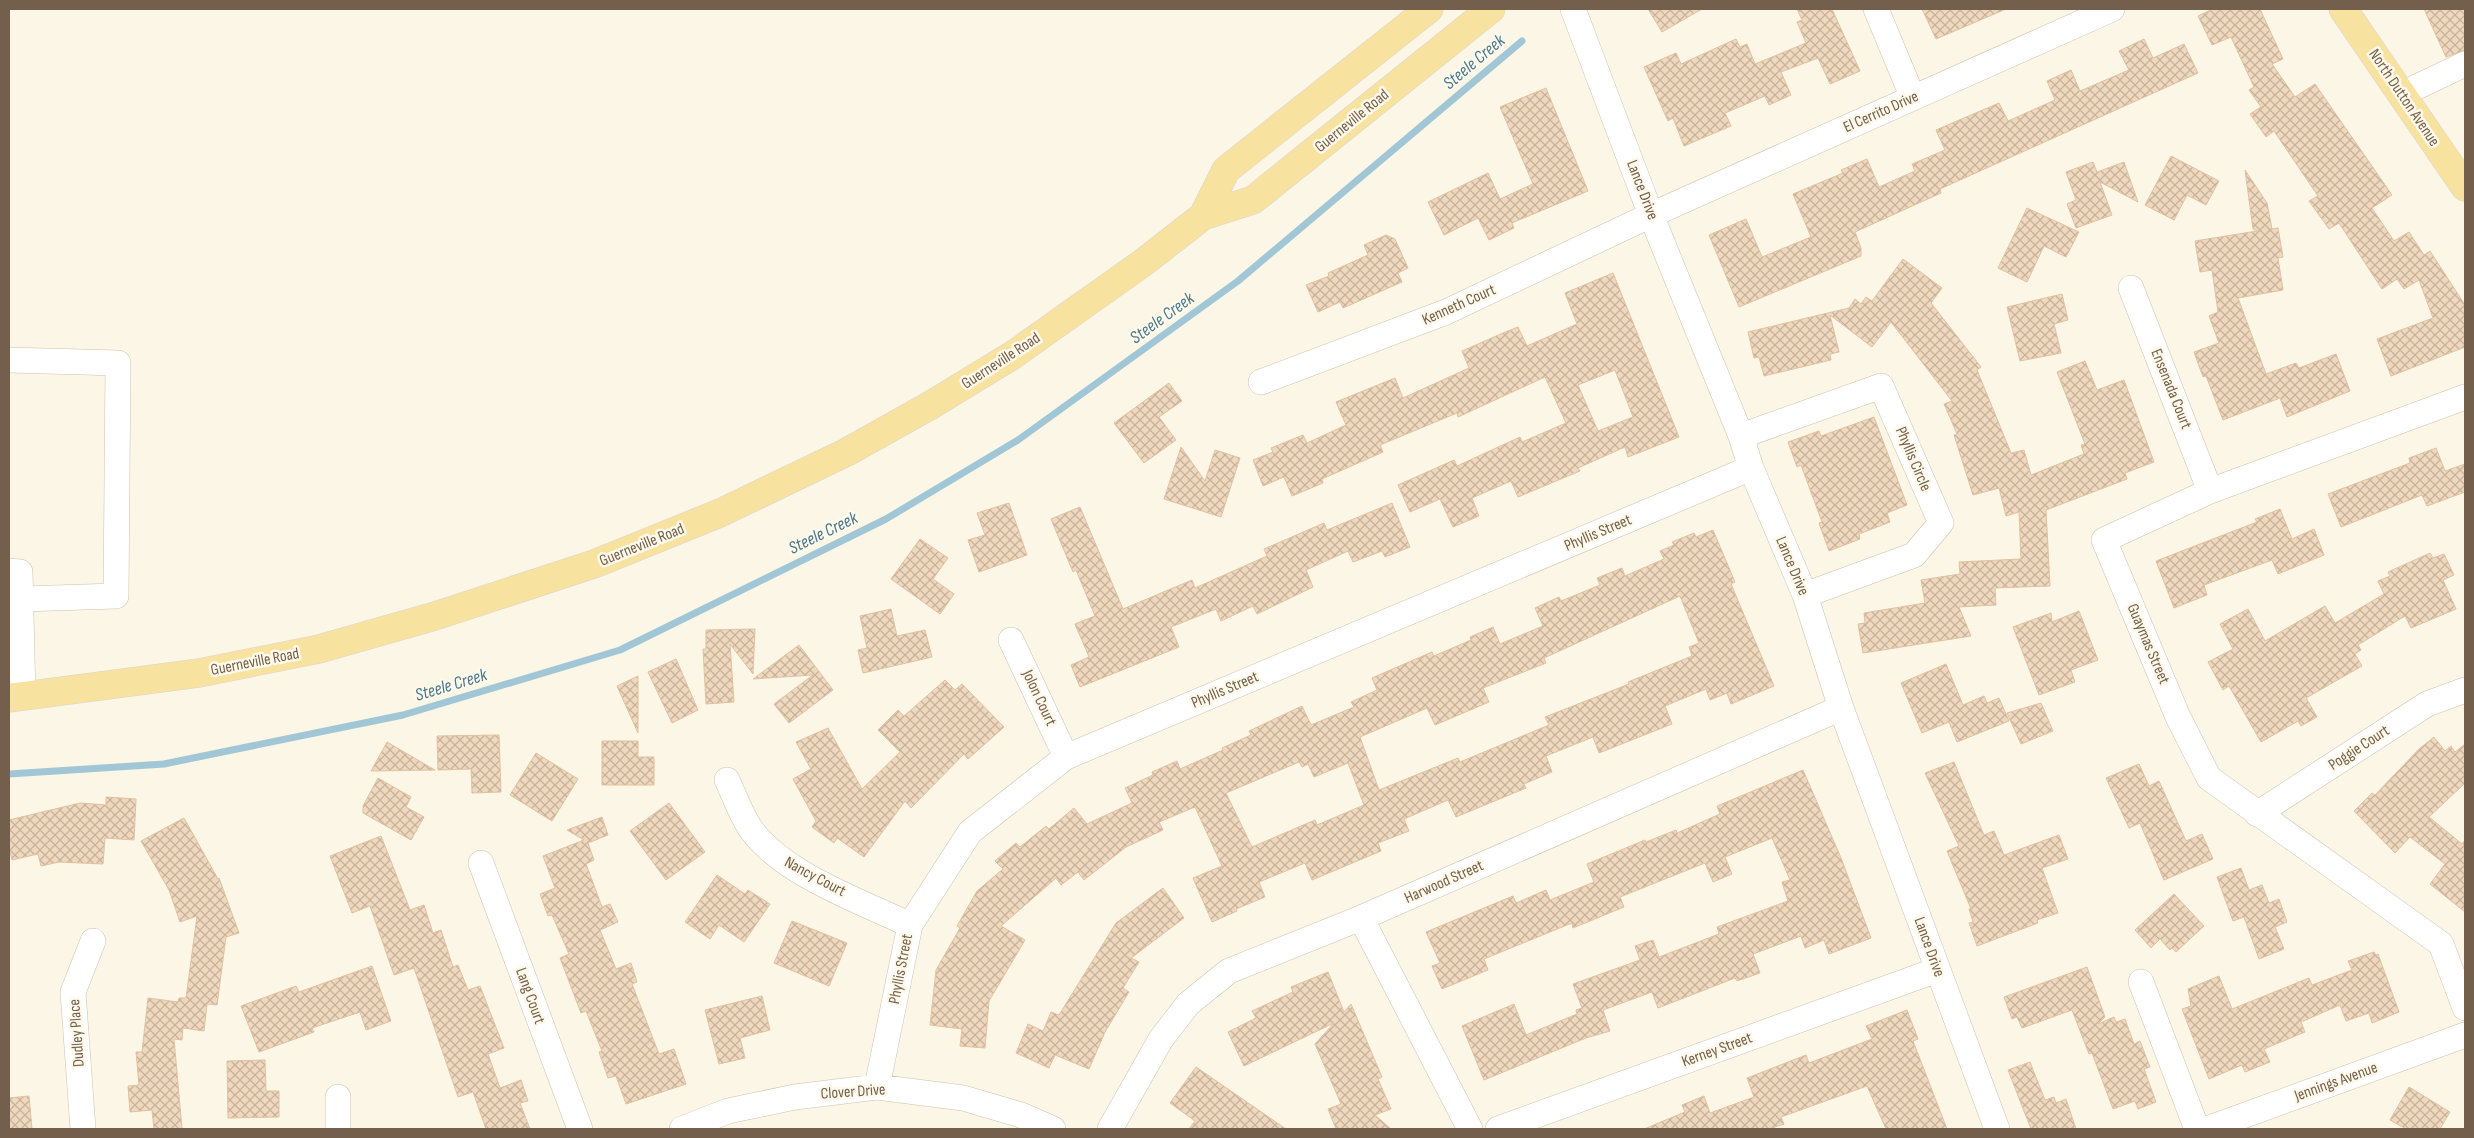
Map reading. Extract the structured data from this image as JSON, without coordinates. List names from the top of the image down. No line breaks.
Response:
{"streets":{"main road":["North Dutton Avenue","Guerneville Road"],"street":["El Cerrito Drive","Lance Drive","Kenneth Court","Ensenada Court","Phyllis Circle","Phyllis Street","Guaymas Street","Jolon Court","Poggie Court","Nancy Court","Harwood Street","Lang Court","Dudley Place","Kerney Street","Jennings Avenue","Clover Drive"]},"crossings":[["El Cerrito Drive","Lance Drive"],["El Cerrito Drive","Kenneth Court"],["Lance Drive","Kenneth Court"],["Lance Drive","Phyllis Circle"],["Lance Drive","Phyllis Street"],["Lance Drive","Harwood Street"],["Lance Drive","Kerney Street"],["Ensenada Court","Guaymas Street"],["Phyllis Street","Jolon Court"],["Phyllis Street","Nancy Court"],["Phyllis Street","Clover Drive"],["Guaymas Street","Poggie Court"]],"water":["Steele Creek"]}
